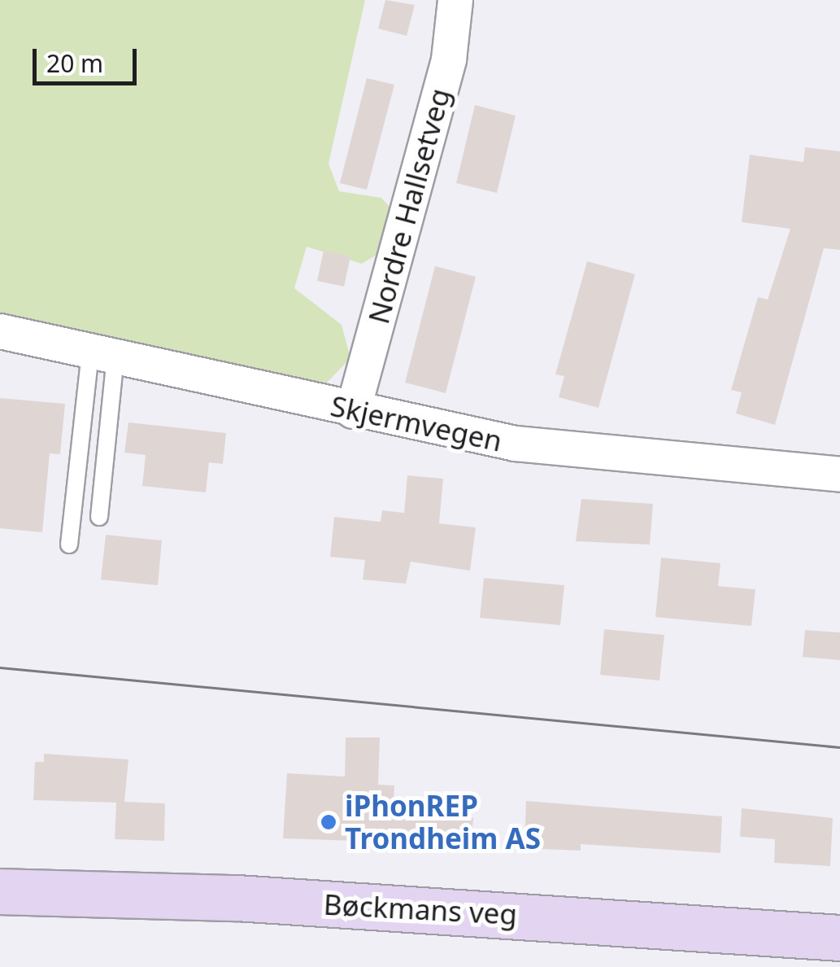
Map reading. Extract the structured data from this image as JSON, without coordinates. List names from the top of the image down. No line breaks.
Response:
{"streets":{"main road":["Bøckmans veg"],"street":["Nordre Hallsetveg","Skjermvegen"]},"crossings":[["Nordre Hallsetveg","Skjermvegen"]],"places":["iPhonREP Trondheim AS"],"scale_bar":"20 m"}
